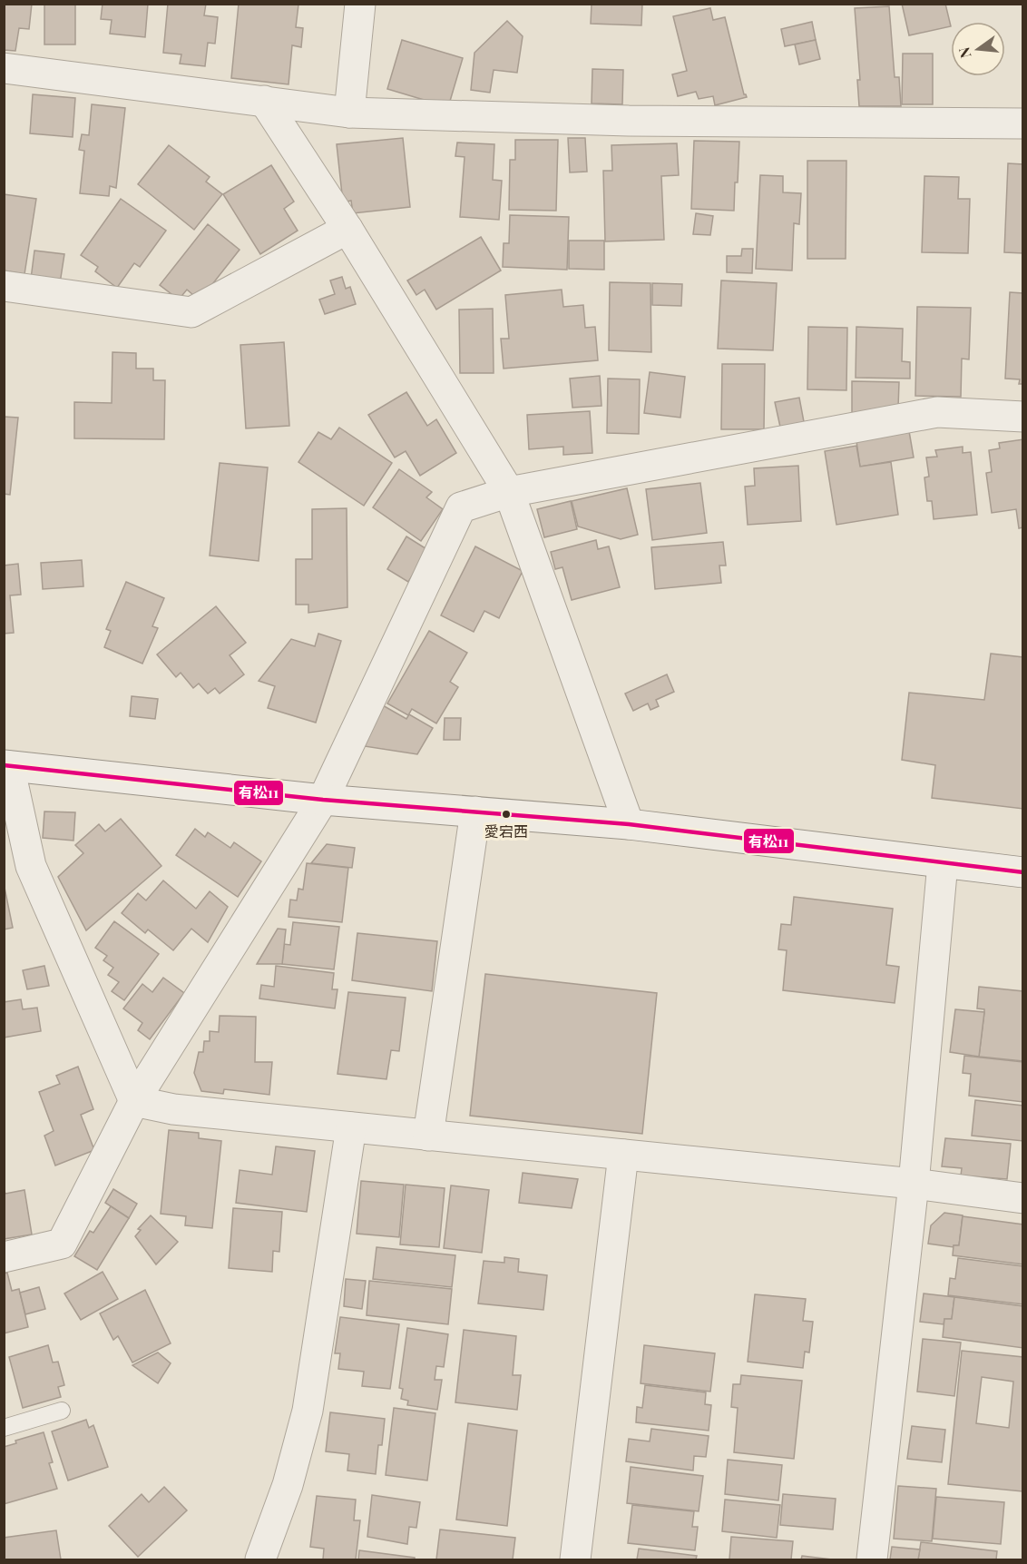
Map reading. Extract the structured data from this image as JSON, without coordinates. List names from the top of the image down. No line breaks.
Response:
{"places":["愛宕西"],"lines":["transit line 有松11"],"north":"left"}
